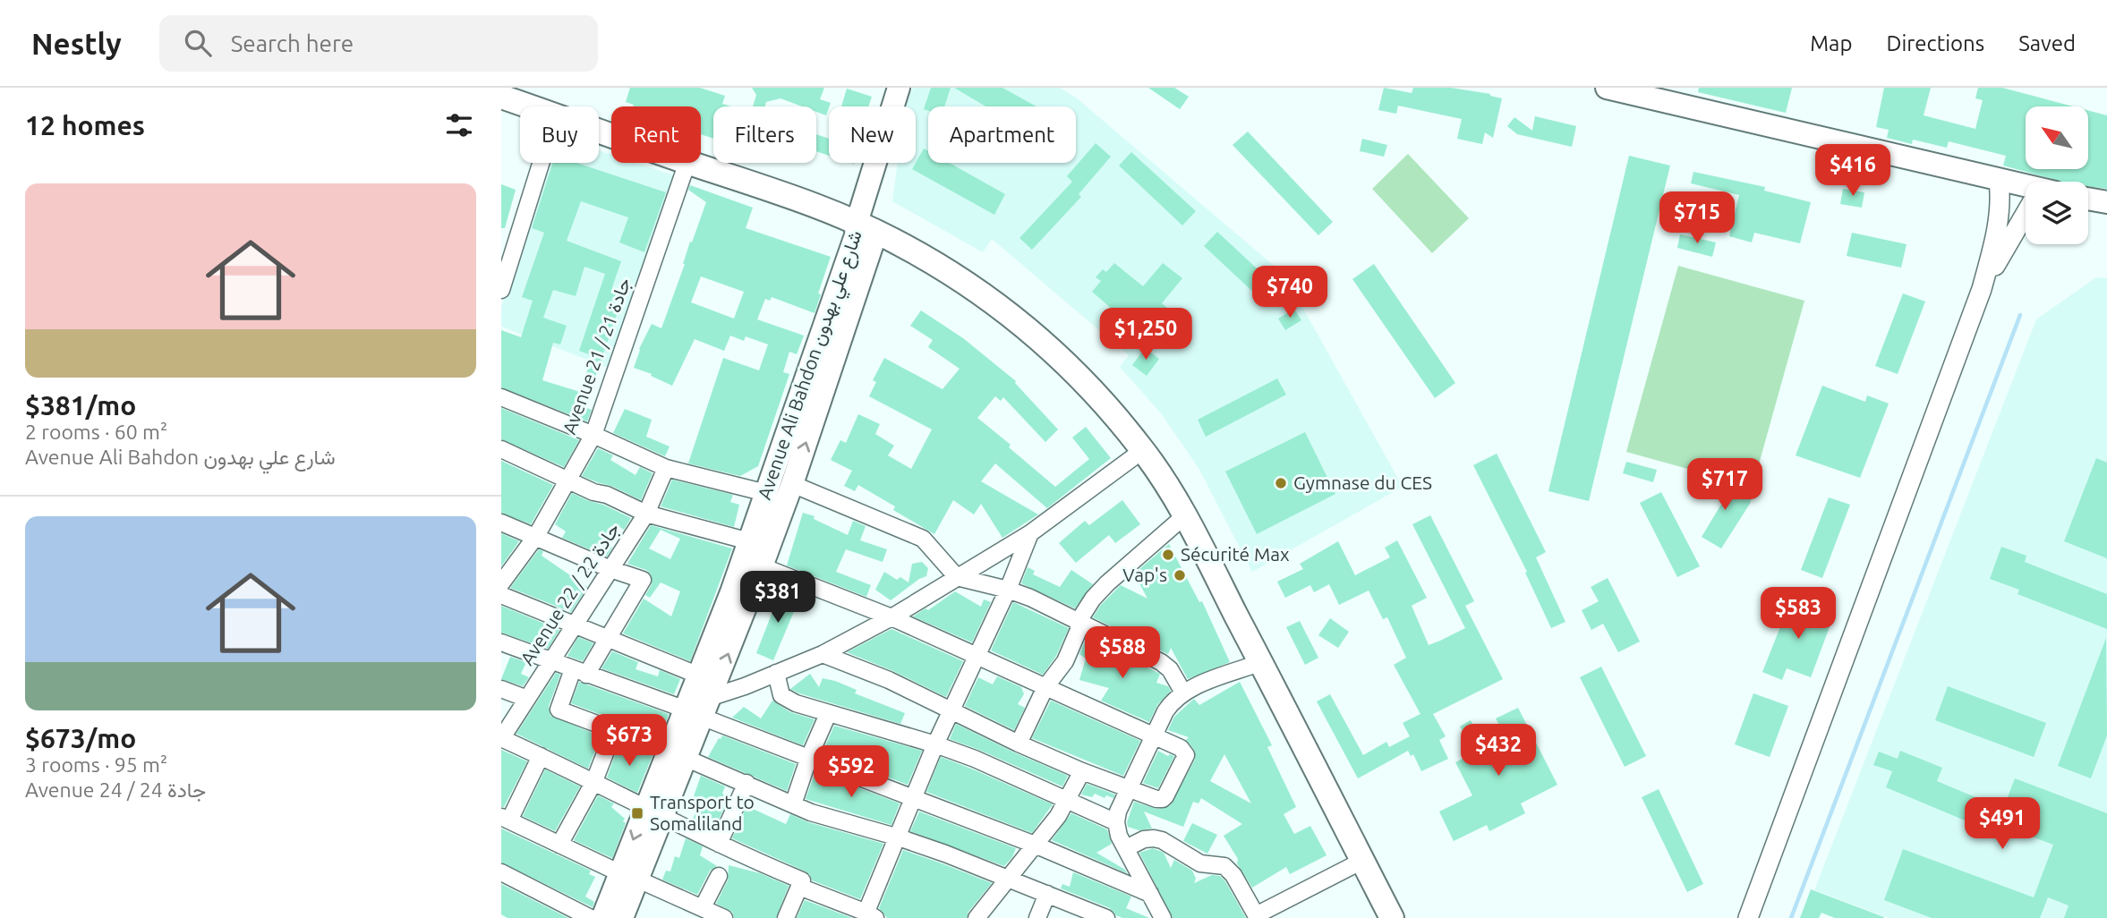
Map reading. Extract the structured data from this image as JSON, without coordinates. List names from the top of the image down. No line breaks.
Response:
{"streets":{"main road":["Avenue Ali Bahdon شارع علي بهدون"],"street":["Avenue 21 / جادة 21","Avenue 22 / جادة 22"]},"places":{"other":["Gymnase du CES","Sécurité Max","Vap's"],"transit":["Transport to Somaliland"]},"north":"top left","page":{"header":"Nestly","search":"Search here","nav":["Map","Directions","Saved"],"heading":"12 homes","chip":["Buy","Rent","Filters","New","Apartment"],"price":["$416","$715","$740","$1,250","$717","$381","$583","$588","$673","$432","$592","$491"],"list":[{"name":"$381/mo","note":"2 rooms · 60 m² · Avenue Ali Bahdon شارع علي بهدون"},{"name":"$673/mo","note":"3 rooms · 95 m² · Avenue 24 / جادة 24"}]}}
